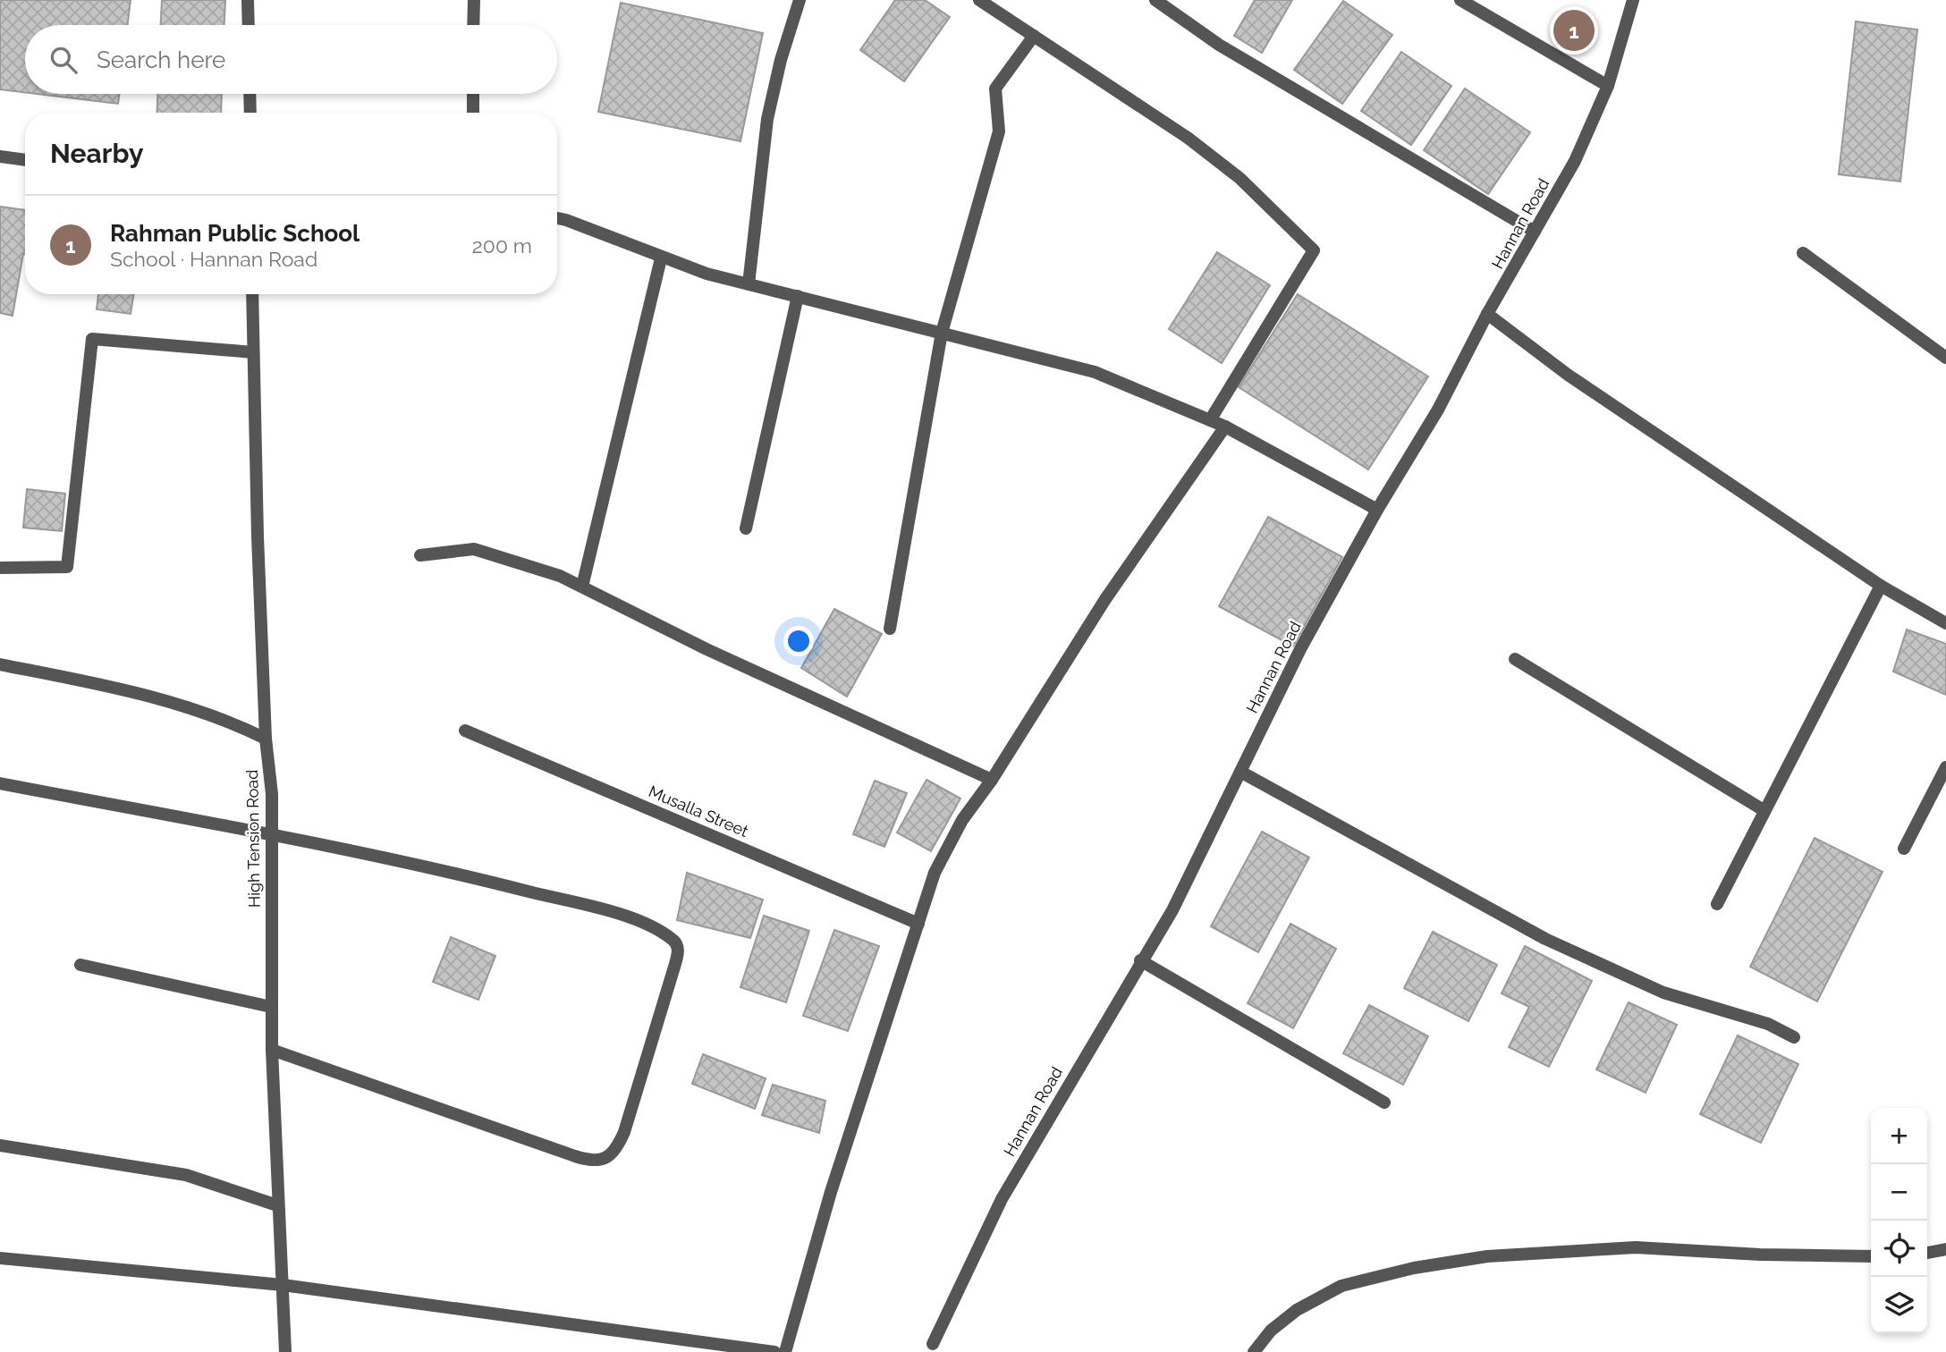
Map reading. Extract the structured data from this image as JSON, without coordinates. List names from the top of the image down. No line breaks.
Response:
{"streets":{"street":["Hannan Road","Musalla Street","High Tension Road"]},"page":{"pins":"1","search":"Search here","heading":"Nearby","list":[{"mark":"1","name":"Rahman Public School","note":"School · Hannan Road","value":"200 m"}],"map_buttons":["+","−"]}}
